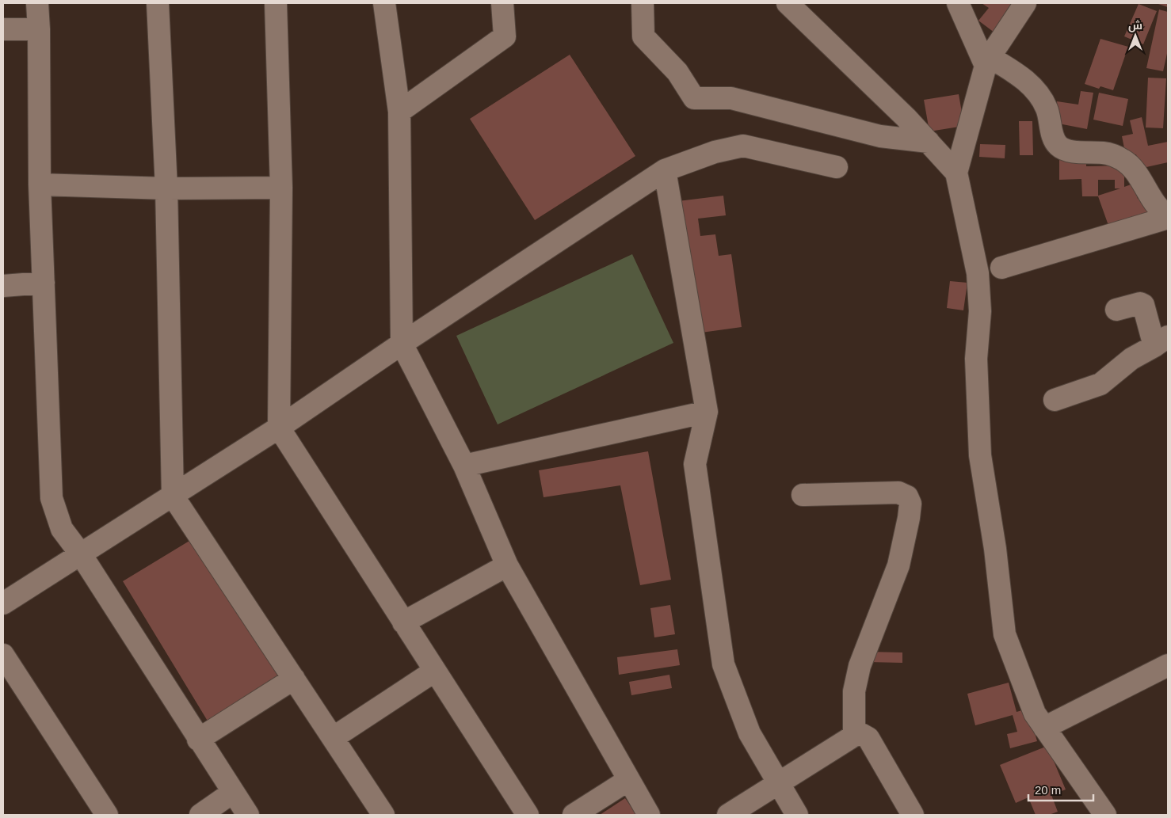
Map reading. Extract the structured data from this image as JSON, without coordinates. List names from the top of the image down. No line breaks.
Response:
{"scale_bar":"20 m","north":"top"}
